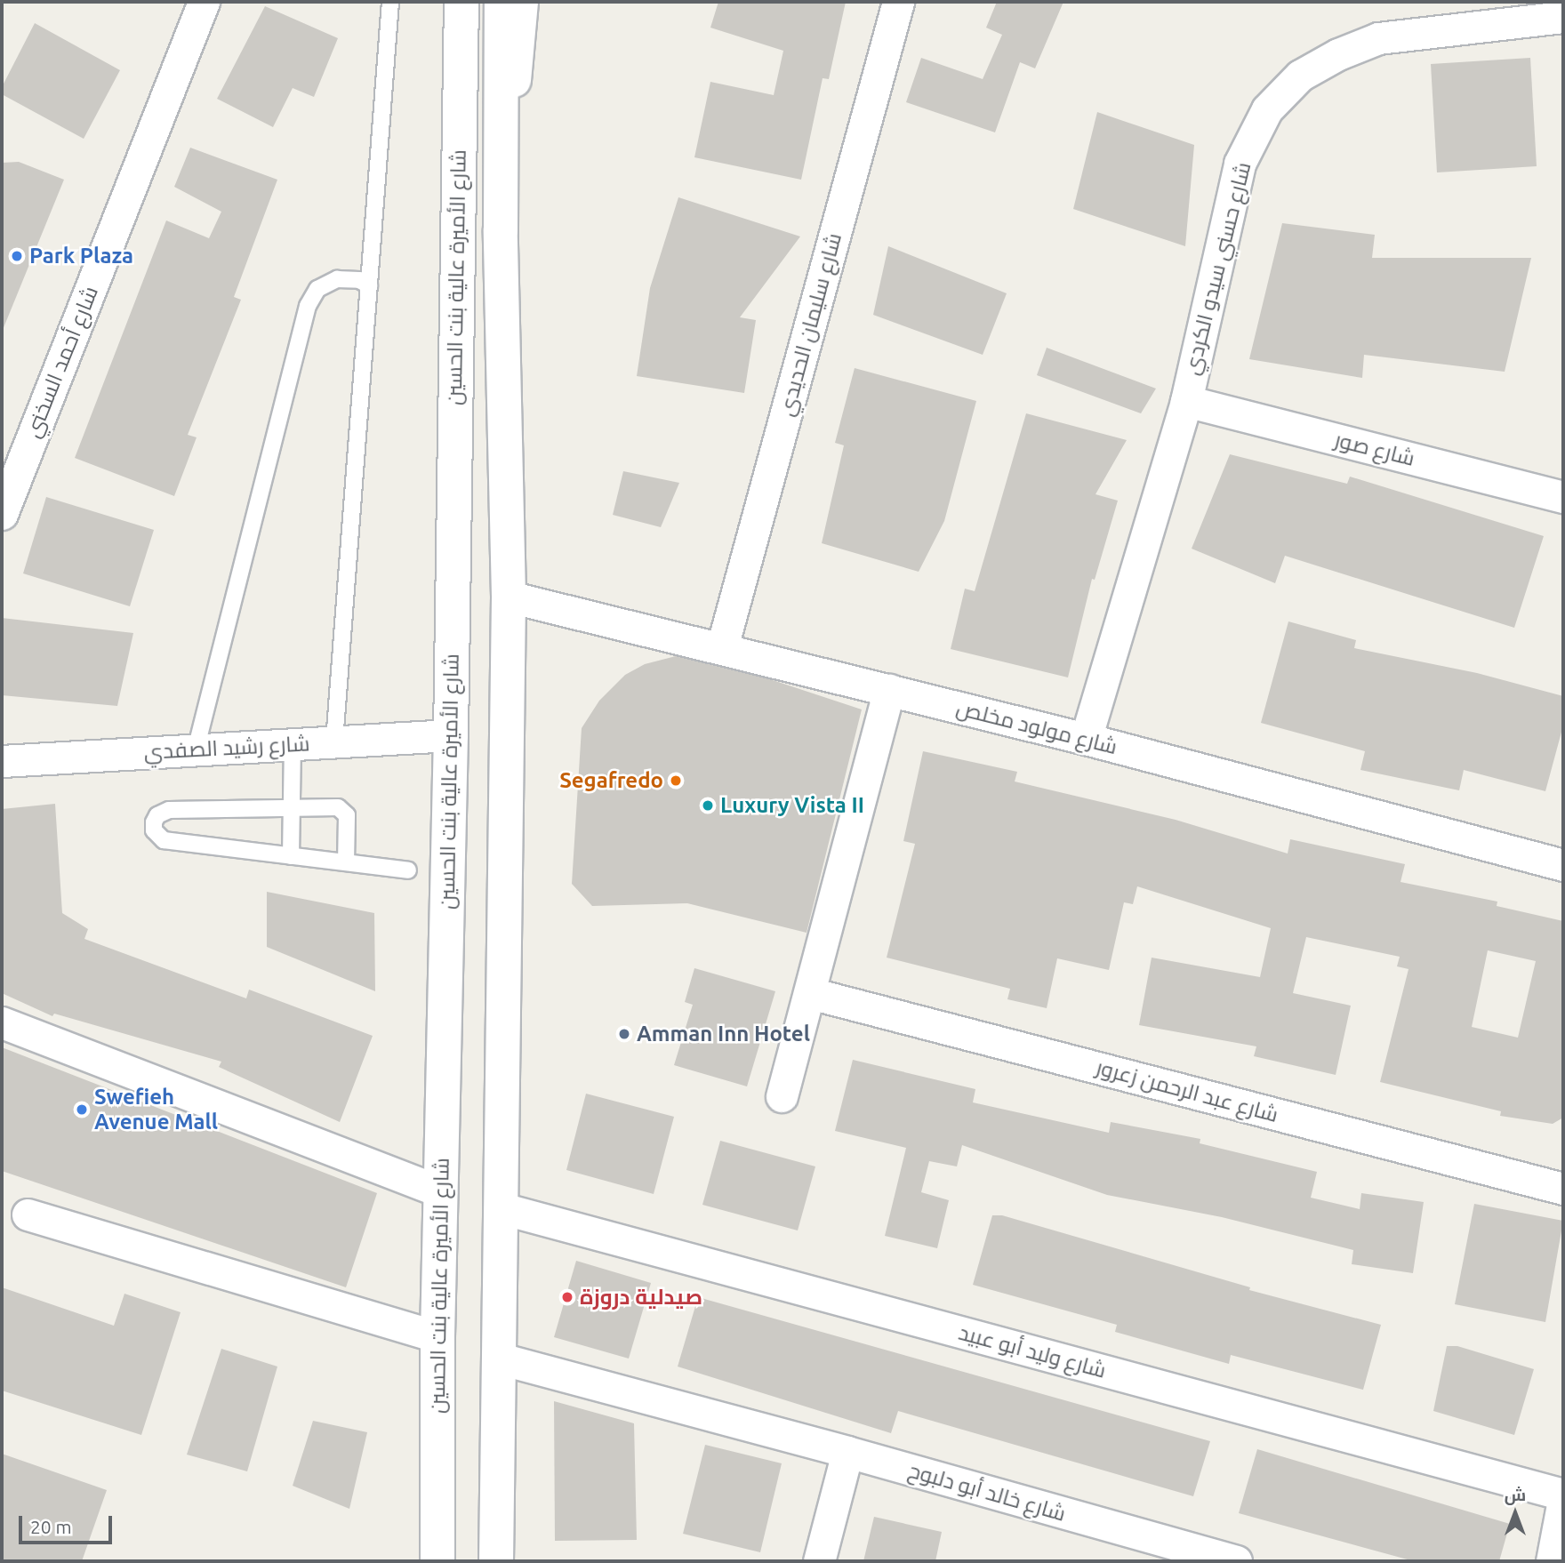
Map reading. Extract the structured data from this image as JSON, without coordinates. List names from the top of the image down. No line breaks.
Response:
{"streets":{"main road":["شارع الأميرة عالية بنت الحسين"],"street":["شارع حسني سيدو الكردي","شارع سليمان الحديدي","شارع أحمد السخني","شارع صور","شارع مولود مخلص","شارع رشيد الصفدي","شارع عبد الرحمن زعرور","شارع وليد أبو عبيد","شارع خالد أبو دلبوح"]},"crossings":[["شارع حسني سيدو الكردي","شارع صور"],["شارع حسني سيدو الكردي","شارع مولود مخلص"],["شارع الأميرة عالية بنت الحسين","شارع مولود مخلص"],["شارع الأميرة عالية بنت الحسين","شارع رشيد الصفدي"],["شارع الأميرة عالية بنت الحسين","شارع وليد أبو عبيد"],["شارع الأميرة عالية بنت الحسين","شارع خالد أبو دلبوح"],["شارع سليمان الحديدي","شارع مولود مخلص"]],"places":["Park Plaza","Segafredo","Luxury Vista II","Amman Inn Hotel","Swefieh Avenue Mall","صيدلية دروزة"],"scale_bar":"20 m","north":"top"}
